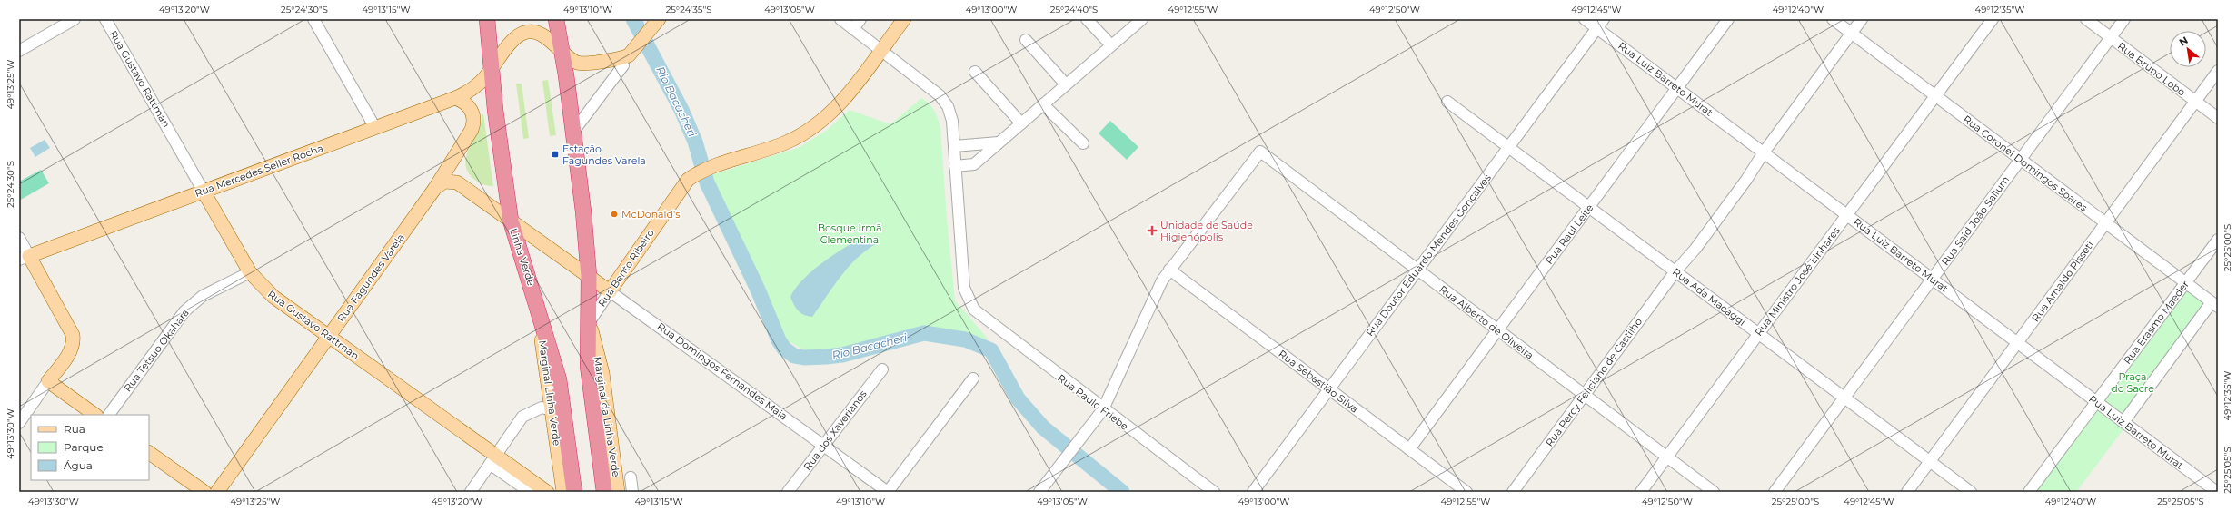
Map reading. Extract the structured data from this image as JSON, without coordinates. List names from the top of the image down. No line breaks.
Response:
{"streets":{"highway":["Linha Verde"],"main road":["Rua Gustavo Rattman","Rua Mercedes Seiler Rocha","Rua Bento Ribeiro","Rua Fagundes Varela","Rua Domingos Fernandes Maia","Marginal Linha Verde","Marginal da Linha Verde"],"street":["Rua Bruno Lobo","Rua Luiz Barreto Murat","Rua Coronel Domingos Soares","Rua Said João Sallum","Rua Raul Leite","Rua Doutor Eduardo Mendes Gonçalves","Rua Ministro José Linhares","Rua Arnaldo Pisseti","Rua Ada Macaggi","Rua Alberto de Oliveira","Rua Erasmo Maeder","Rua Tetsuo Okahara","Rua Sebastião Silva","Rua Percy Feliciano de Castilho","Rua Paulo Friebe","Rua dos Xaverianos"]},"crossings":[["Rua Bruno Lobo","Rua Said João Sallum"],["Rua Bruno Lobo","Rua Arnaldo Pisseti"],["Rua Gustavo Rattman","Rua Mercedes Seiler Rocha"],["Rua Gustavo Rattman","Rua Fagundes Varela"],["Rua Gustavo Rattman","Rua Tetsuo Okahara"],["Rua Luiz Barreto Murat","Rua Said João Sallum"],["Rua Luiz Barreto Murat","Rua Raul Leite"],["Rua Luiz Barreto Murat","Rua Doutor Eduardo Mendes Gonçalves"],["Rua Luiz Barreto Murat","Rua Ministro José Linhares"],["Rua Luiz Barreto Murat","Rua Arnaldo Pisseti"],["Rua Luiz Barreto Murat","Rua Erasmo Maeder"],["Rua Luiz Barreto Murat","Rua Percy Feliciano de Castilho"],["Rua Coronel Domingos Soares","Rua Said João Sallum"],["Rua Coronel Domingos Soares","Rua Ministro José Linhares"],["Rua Coronel Domingos Soares","Rua Arnaldo Pisseti"],["Rua Coronel Domingos Soares","Rua Erasmo Maeder"],["Rua Coronel Domingos Soares","Rua Percy Feliciano de Castilho"],["Rua Mercedes Seiler Rocha","Linha Verde"],["Rua Mercedes Seiler Rocha","Rua Fagundes Varela"],["Rua Said João Sallum","Rua Ada Macaggi"],["Rua Raul Leite","Rua Ada Macaggi"],["Rua Raul Leite","Rua Alberto de Oliveira"],["Rua Raul Leite","Rua Sebastião Silva"],["Rua Doutor Eduardo Mendes Gonçalves","Rua Ada Macaggi"],["Rua Doutor Eduardo Mendes Gonçalves","Rua Alberto de Oliveira"],["Rua Doutor Eduardo Mendes Gonçalves","Rua Sebastião Silva"],["Linha Verde","Rua Domingos Fernandes Maia"],["Linha Verde","Marginal Linha Verde"],["Rua Bento Ribeiro","Rua Domingos Fernandes Maia"],["Rua Bento Ribeiro","Marginal da Linha Verde"],["Rua Fagundes Varela","Rua Domingos Fernandes Maia"],["Rua Ministro José Linhares","Rua Ada Macaggi"],["Rua Ministro José Linhares","Rua Alberto de Oliveira"],["Rua Arnaldo Pisseti","Rua Ada Macaggi"],["Rua Ada Macaggi","Rua Percy Feliciano de Castilho"],["Rua Alberto de Oliveira","Rua Sebastião Silva"],["Rua Alberto de Oliveira","Rua Percy Feliciano de Castilho"],["Rua Domingos Fernandes Maia","Rua dos Xaverianos"]],"water":["Rio Bacacheri"],"parks":["Bosque Irmã Clementina","Praça do Sacre"],"places":{"transit":["Estação Fagundes Varela"],"other":["McDonald's"],"health":["Unidade de Saúde Higienópolis"]},"legend":["Rua","Parque","Água"],"north":"top left","coordinates":["49°13'20\"W","25°24'30\"S","49°13'15\"W","49°13'10\"W","25°24'35\"S","49°13'05\"W","49°13'00\"W","25°24'40\"S","49°12'55\"W","49°12'50\"W","49°12'45\"W","49°12'40\"W","49°12'35\"W","49°13'25\"W","25°25'00\"S","49°13'30\"W","25°25'05\"S"]}
